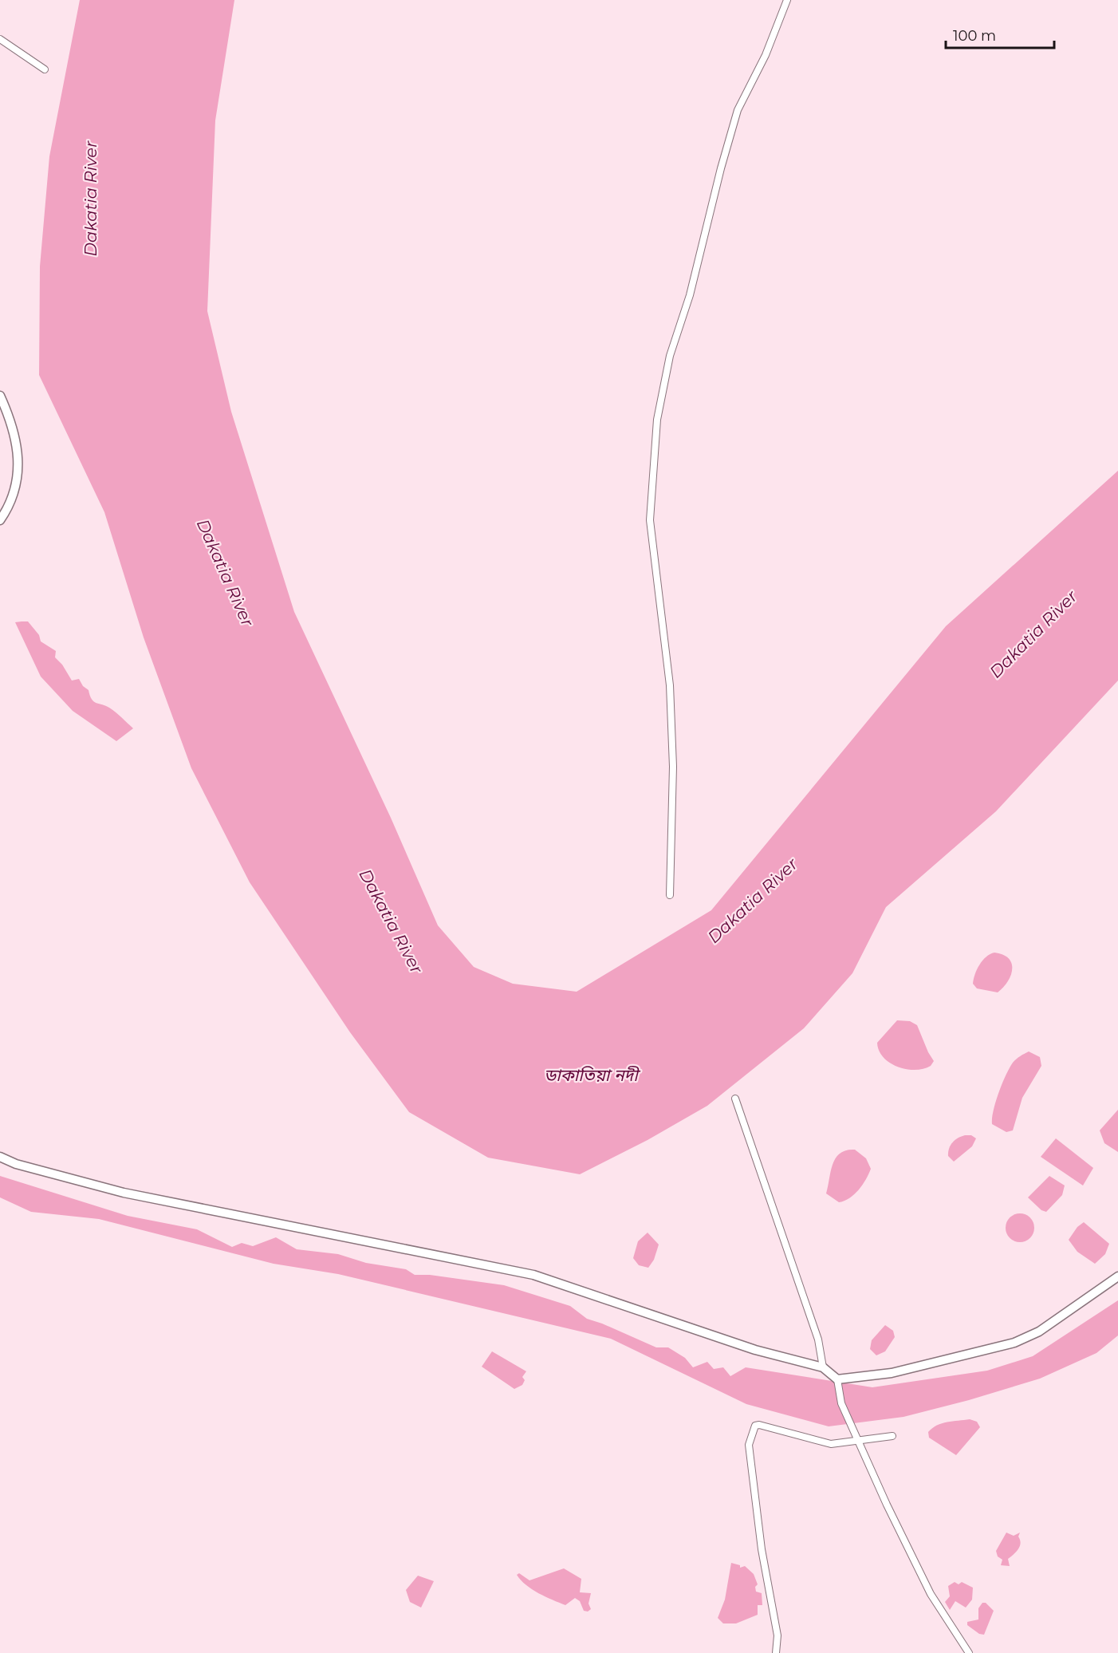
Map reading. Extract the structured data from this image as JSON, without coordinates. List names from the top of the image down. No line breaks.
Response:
{"water":["Dakatia River","ডাকাতিয়া নদী"],"scale_bar":"100 m"}
